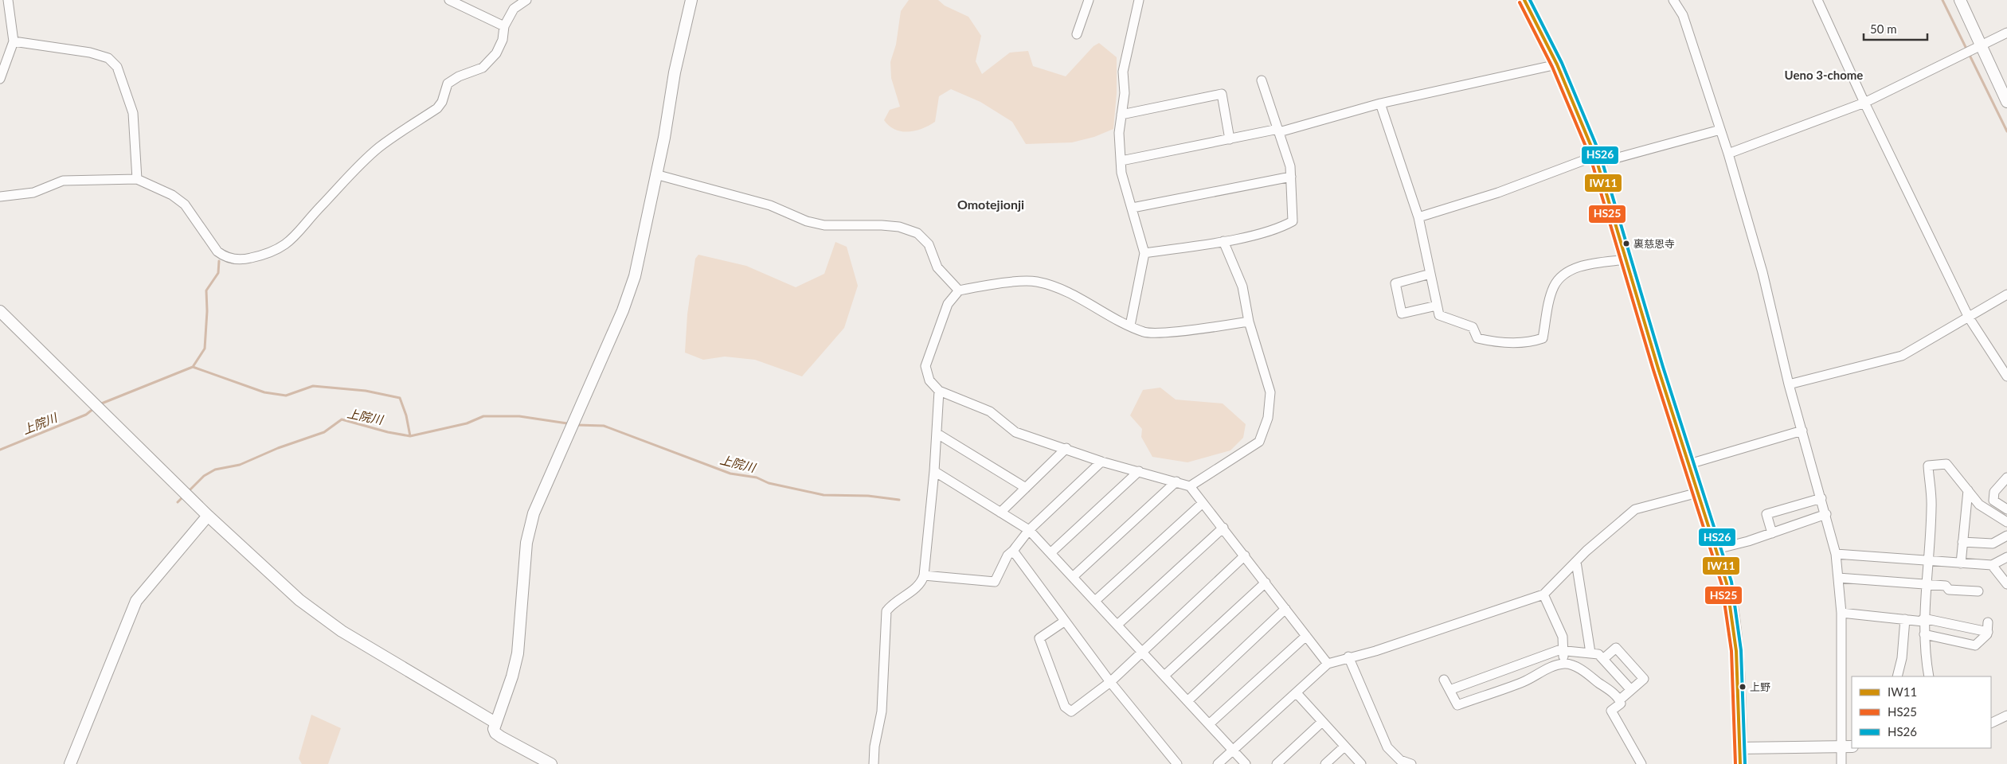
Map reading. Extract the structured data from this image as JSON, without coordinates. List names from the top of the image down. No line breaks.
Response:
{"districts":["Ueno 3-chome","Omotejionji"],"water":["上院川"],"places":["裏慈恩寺","上野"],"lines":["transit line IW11","transit line HS26","transit line HS25"],"legend":["IW11","HS25","HS26"],"scale_bar":"50 m"}
